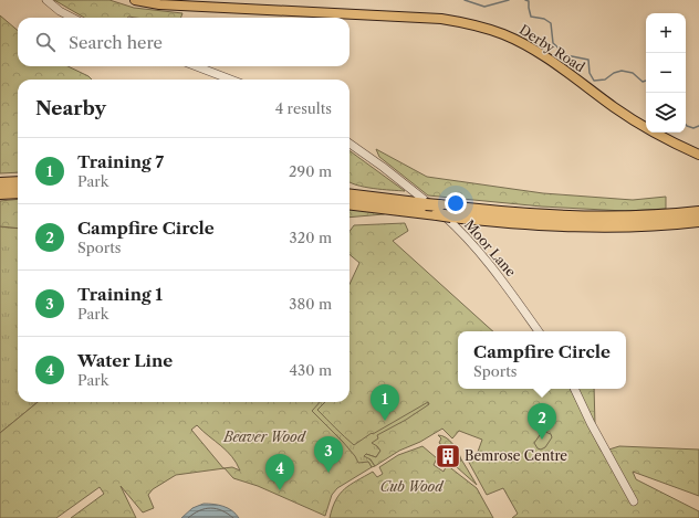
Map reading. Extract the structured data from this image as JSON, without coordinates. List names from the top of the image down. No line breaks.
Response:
{"streets":{"main road":["Derby Road"],"street":["Moor Lane"]},"parks":["Beaver Wood","Cub Wood"],"places":{"building":["Bemrose Centre"]},"page":{"map_buttons":["+","−"],"search":"Search here","heading":["Nearby","4 results"],"list":[{"mark":"1","name":"Training 7","note":"Park","value":"290 m"},{"mark":"2","name":"Campfire Circle","note":"Sports","value":"320 m"},{"mark":"3","name":"Training 1","note":"Park","value":"380 m"},{"mark":"4","name":"Water Line","note":"Park","value":"430 m"}],"popup":["Campfire Circle","Sports"],"pins":["1","2","3","4"]}}
